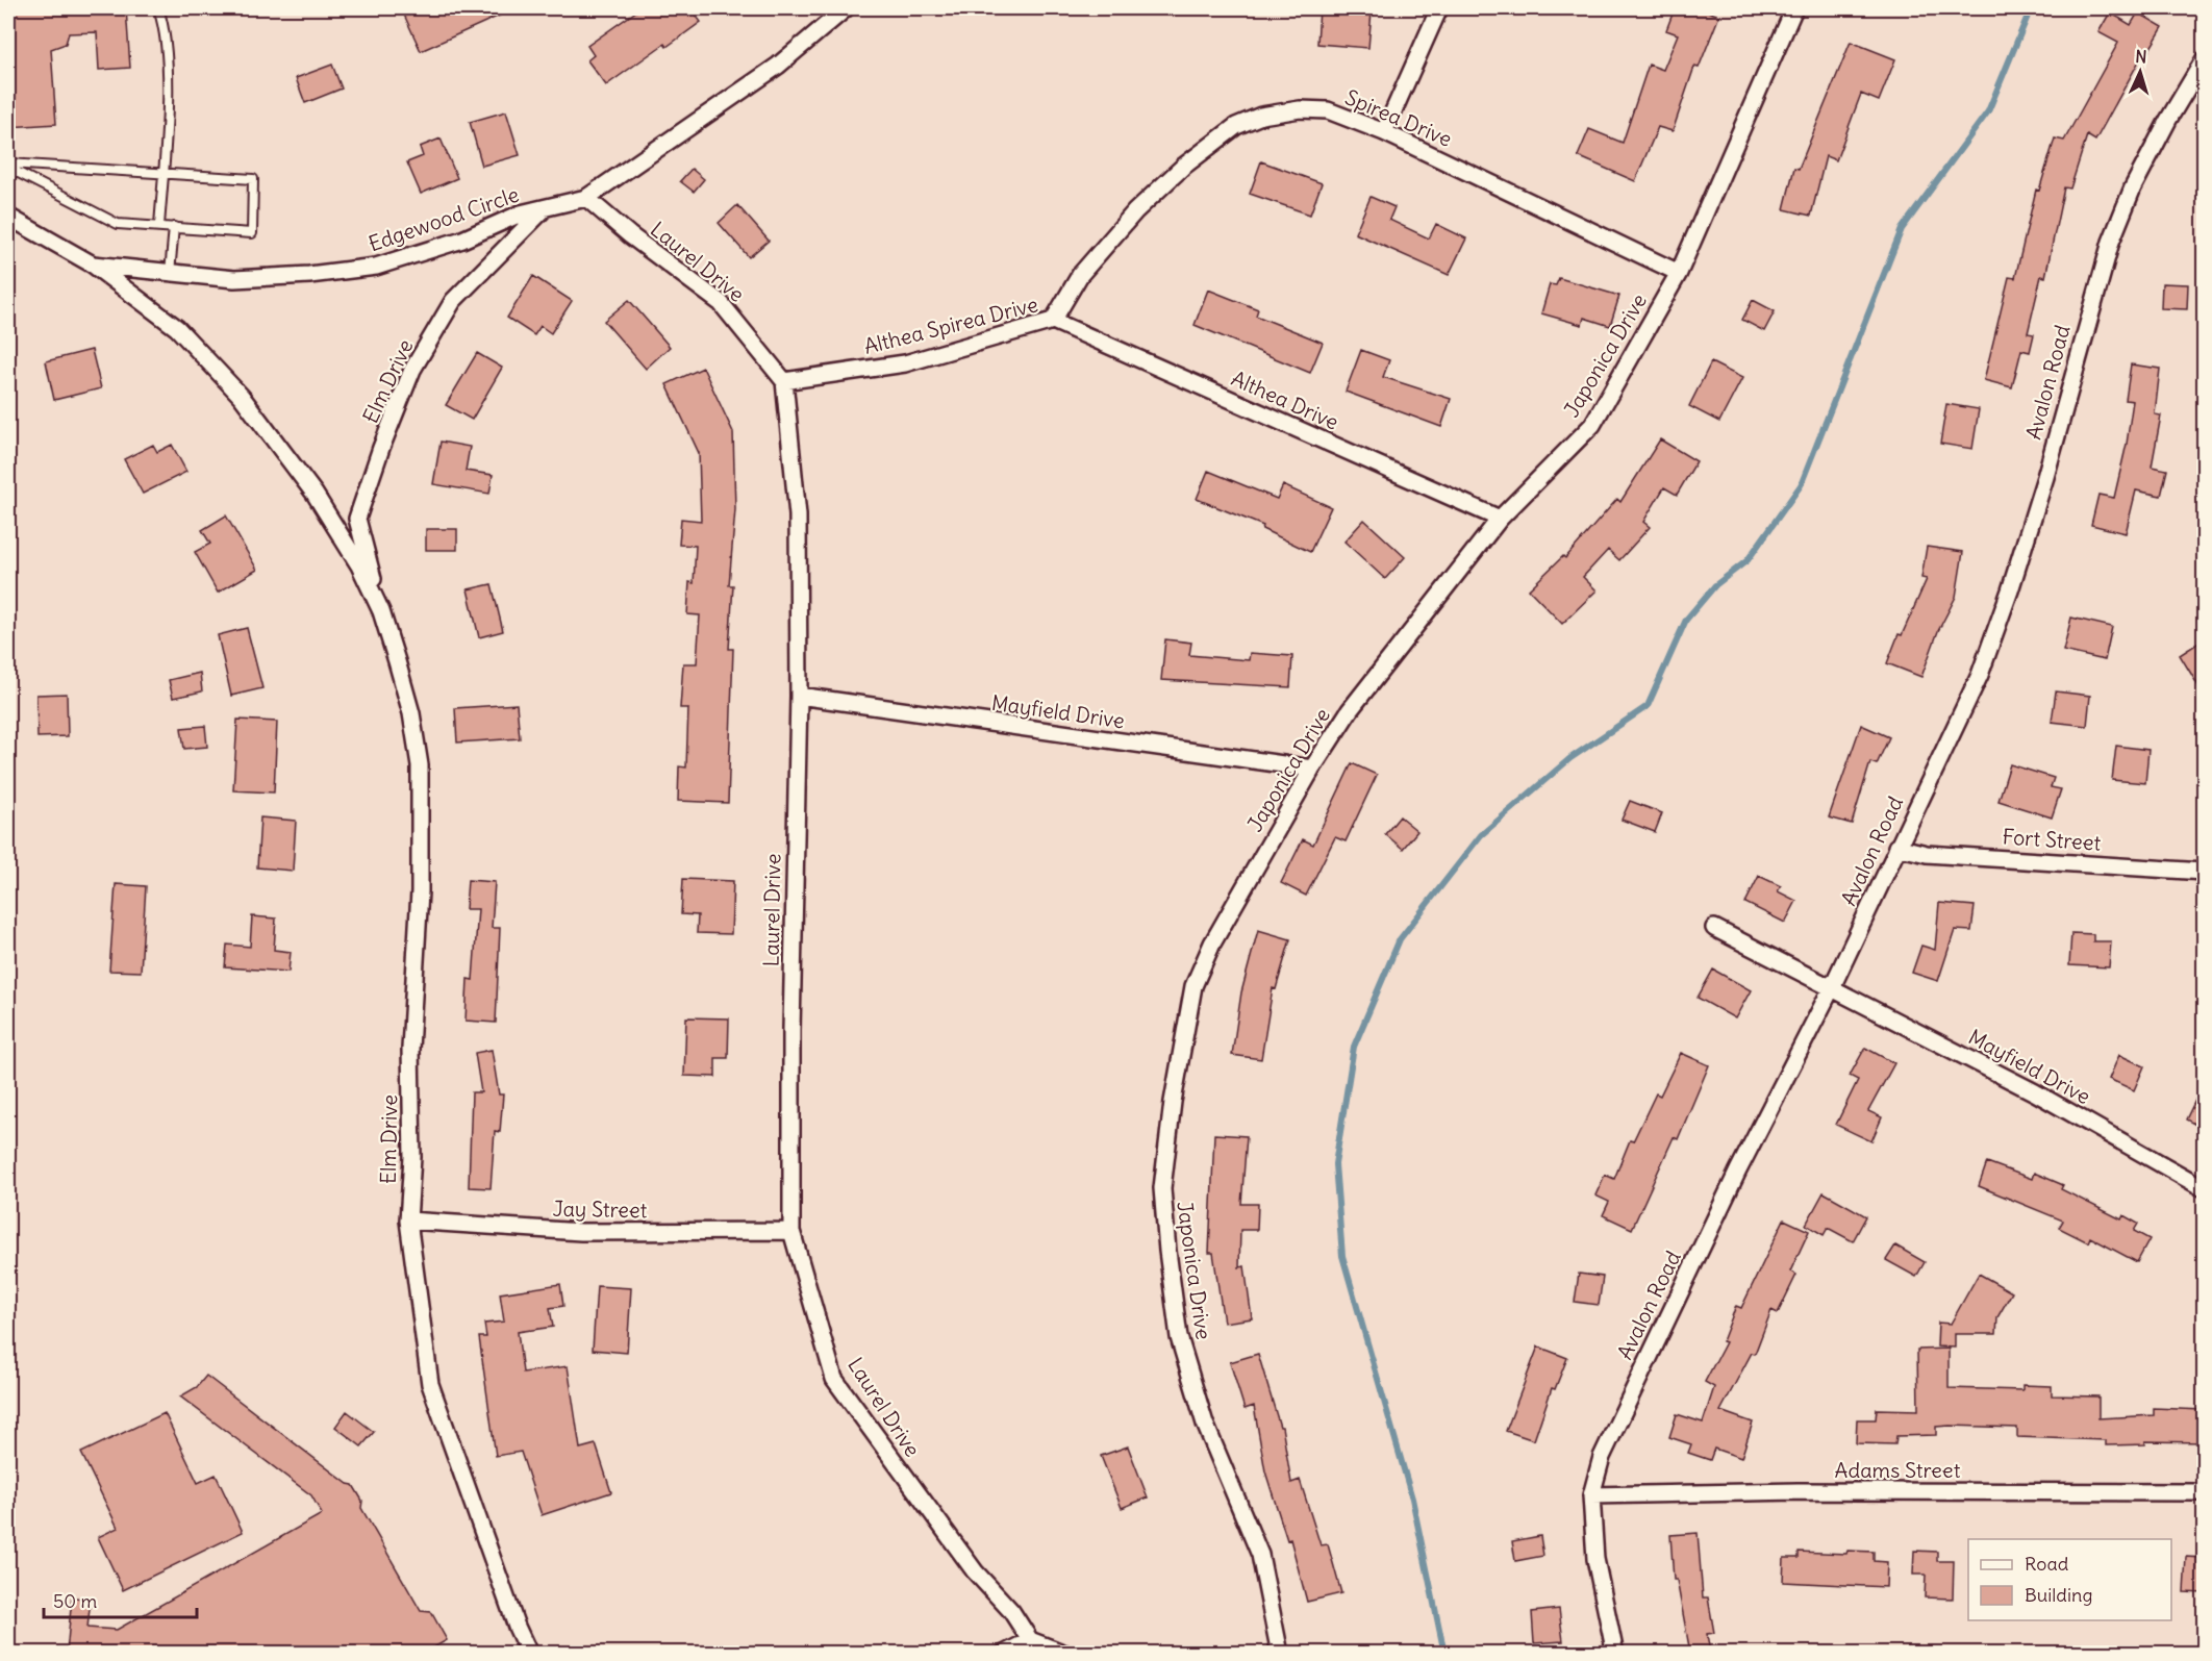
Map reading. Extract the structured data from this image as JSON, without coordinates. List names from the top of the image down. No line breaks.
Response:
{"streets":{"street":["Spirea Drive","Edgewood Circle","Laurel Drive","Althea Spirea Drive","Japonica Drive","Elm Drive","Avalon Road","Althea Drive","Mayfield Drive","Fort Street","Jay Street","Adams Street"]},"crossings":[["Spirea Drive","Althea Spirea Drive"],["Spirea Drive","Japonica Drive"],["Spirea Drive","Althea Drive"],["Edgewood Circle","Laurel Drive"],["Edgewood Circle","Elm Drive"],["Laurel Drive","Althea Spirea Drive"],["Laurel Drive","Mayfield Drive"],["Laurel Drive","Jay Street"],["Althea Spirea Drive","Althea Drive"],["Japonica Drive","Althea Drive"],["Japonica Drive","Mayfield Drive"],["Elm Drive","Jay Street"],["Avalon Road","Mayfield Drive"],["Avalon Road","Fort Street"],["Avalon Road","Adams Street"]],"legend":["Road","Building"],"scale_bar":"50 m","north":"top"}
